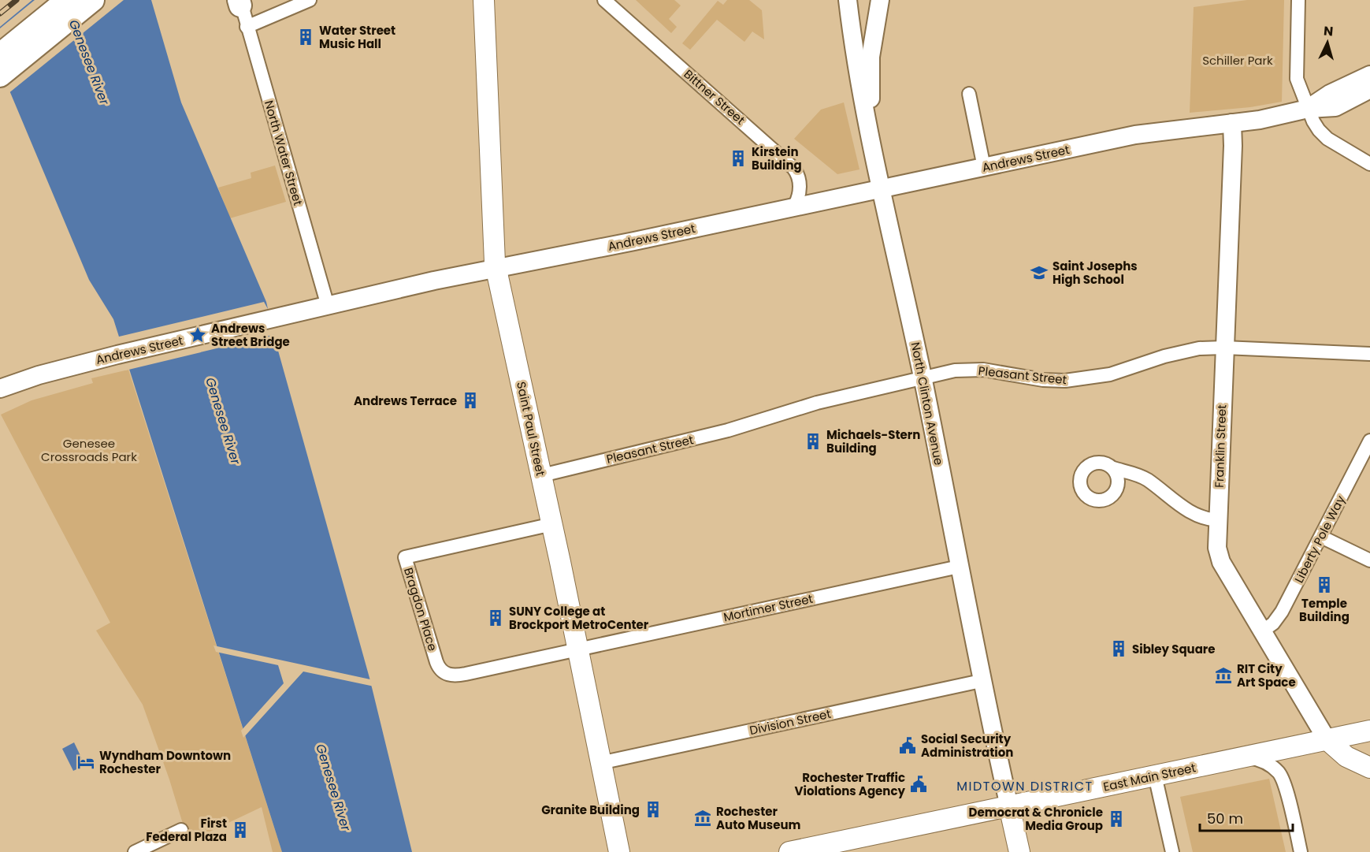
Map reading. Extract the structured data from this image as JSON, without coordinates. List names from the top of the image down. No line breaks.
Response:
{"streets":{"main road":["Saint Paul Street","East Main Street"],"street":["Bittner Street","North Water Street","Andrews Street","Pleasant Street","North Clinton Avenue","Franklin Street","Liberty Pole Way","Mortimer Street","Bragdon Place","Division Street"]},"crossings":[["Bittner Street","Andrews Street"],["North Water Street","Andrews Street"],["Andrews Street","North Clinton Avenue"],["Andrews Street","Saint Paul Street"],["Andrews Street","Franklin Street"],["Pleasant Street","North Clinton Avenue"],["Pleasant Street","Saint Paul Street"],["Pleasant Street","Franklin Street"],["North Clinton Avenue","Mortimer Street"],["North Clinton Avenue","Division Street"],["North Clinton Avenue","East Main Street"],["Saint Paul Street","Mortimer Street"],["Saint Paul Street","Bragdon Place"],["Saint Paul Street","Division Street"],["Franklin Street","Liberty Pole Way"],["Franklin Street","East Main Street"],["Mortimer Street","Bragdon Place"]],"districts":["MIDTOWN DISTRICT"],"water":["Genesee River"],"parks":["Schiller Park","Genesee Crossroads Park"],"places":{"building":["Water Street Music Hall","Kirstein Building","Andrews Terrace","Michaels-Stern Building","Temple Building","SUNY College at Brockport MetroCenter","Sibley Square","Granite Building","Democrat & Chronicle Media Group","First Federal Plaza"],"school or university":["Saint Josephs High School"],"place":["Andrews Street Bridge"],"museum":["RIT City Art Space","Rochester Auto Museum"],"public building":["Social Security Administration","Rochester Traffic Violations Agency"],"hotel":["Wyndham Downtown Rochester"]},"scale_bar":"50 m","north":"top"}
